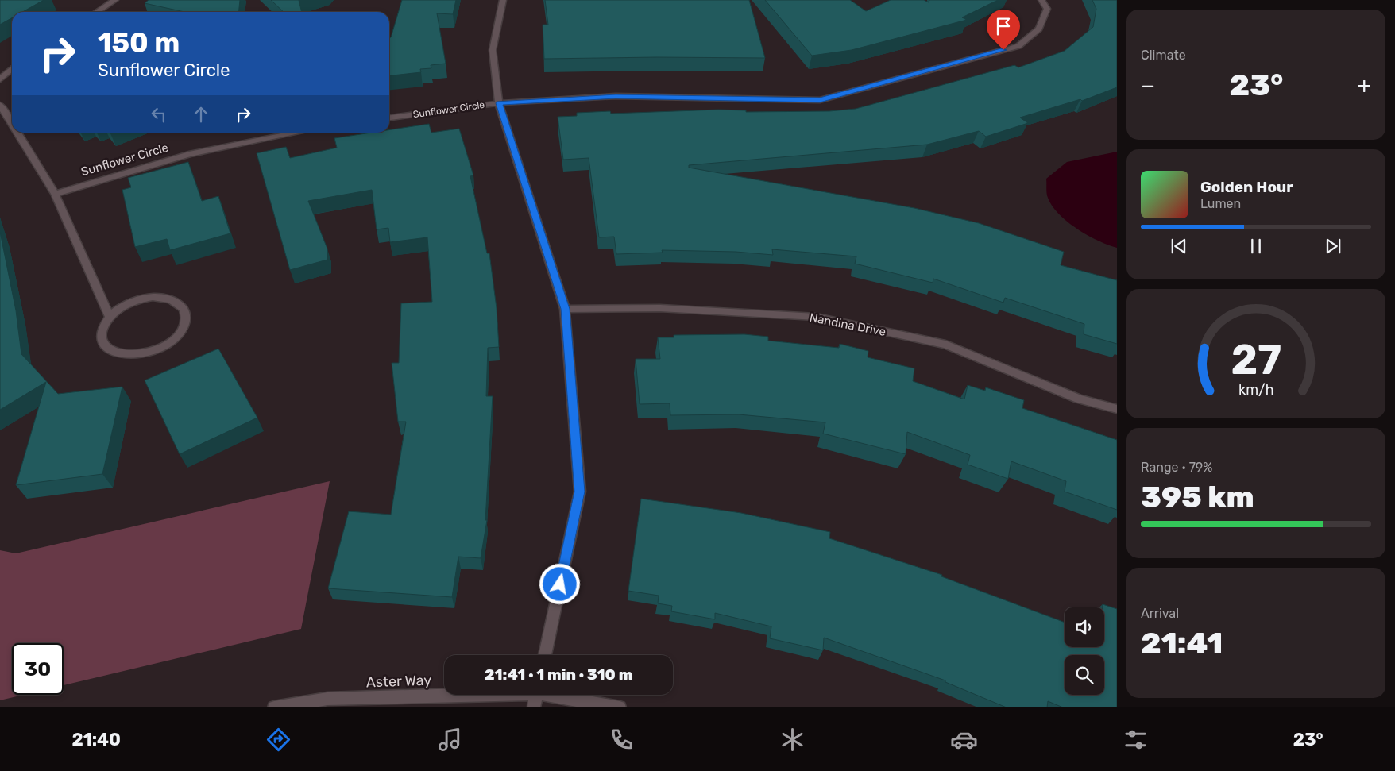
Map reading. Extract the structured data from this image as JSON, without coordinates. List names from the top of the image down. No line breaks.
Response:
{"streets":{"street":["Sunflower Circle","Nandina Drive","Aster Way"]},"page":{"tile":["Climate",["Range · 79%","395 km"],["Arrival","21:41"]],"turn":["150 m","Sunflower Circle"],"heat":["−","23°","+"],"song":["Golden Hour","Lumen"],"limit":"30","trip":"21:41 · 1 min · 310 m","tabs":["21:40","23°"],"gauge":["27","km/h"]}}
